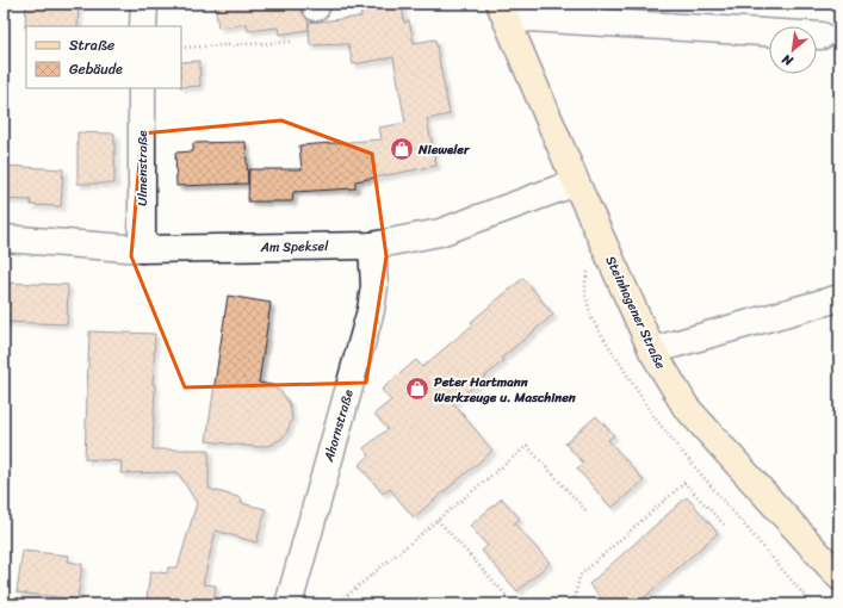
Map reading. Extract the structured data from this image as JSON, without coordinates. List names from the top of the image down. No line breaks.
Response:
{"streets":{"main road":["Steinhagener Straße"],"street":["Ulmenstraße","Am Speksel","Ahornstraße"]},"crossings":[["Ulmenstraße","Am Speksel"],["Am Speksel","Steinhagener Straße"],["Am Speksel","Ahornstraße"]],"places":{"shop":["Nieweler","Peter Hartmann Werkzeuge u. Maschinen"]},"legend":["Straße","Gebäude"],"north":"bottom left"}
